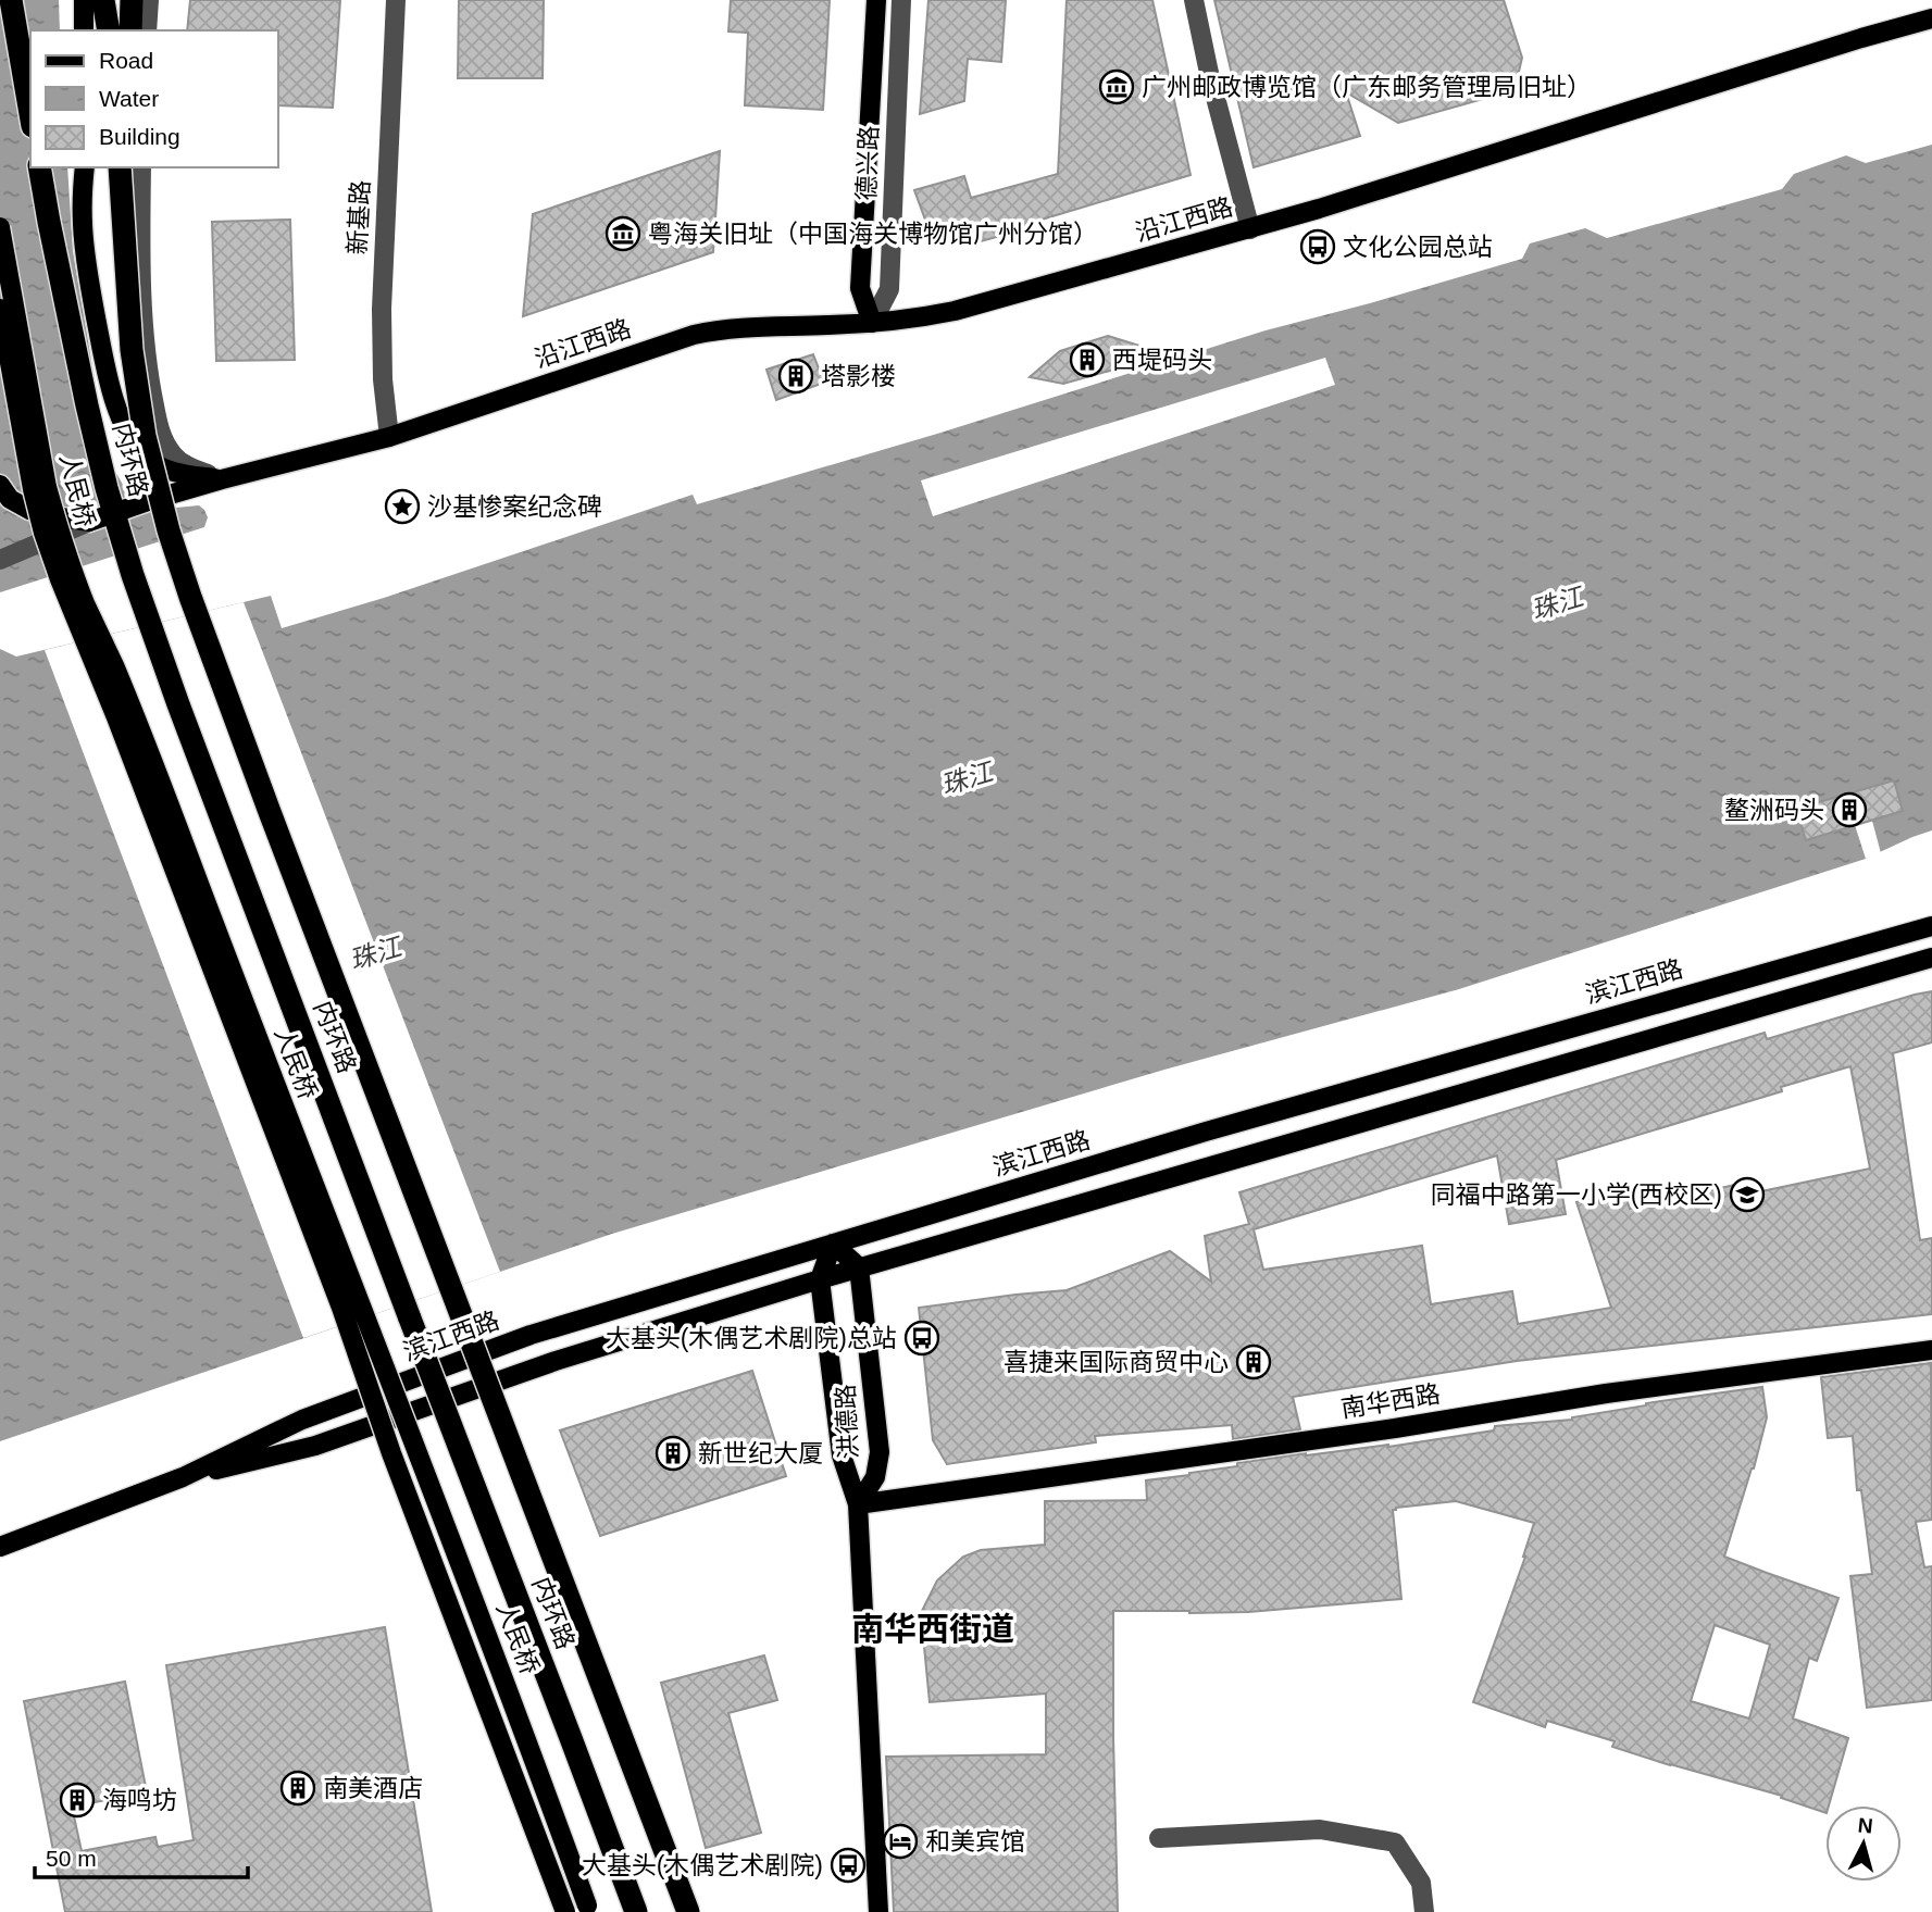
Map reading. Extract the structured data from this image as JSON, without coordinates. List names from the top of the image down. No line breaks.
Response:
{"streets":{"highway":["内环路"],"main road":["沿江西路","人民桥","滨江西路","南华西路","洪德路"],"street":["德兴路","新基路"]},"crossings":[["德兴路","沿江西路"],["新基路","沿江西路"],["沿江西路","内环路"],["滨江西路","洪德路"],["南华西路","洪德路"]],"districts":["南华西街道"],"water":["珠江"],"places":{"museum":["广州邮政博览馆（广东邮务管理局旧址）","粤海关旧址（中国海关博物馆广州分馆）"],"bus stop":["文化公园总站","大基头(木偶艺术剧院)总站","大基头(木偶艺术剧院)"],"building":["西堤码头","塔影楼","鳌洲码头","喜捷来国际商贸中心","新世纪大厦","南美酒店","海鸣坊"],"place":["沙基惨案纪念碑"],"school or university":["同福中路第一小学(西校区)"],"hotel":["和美宾馆"]},"legend":["Road","Water","Building"],"scale_bar":"50 m","north":"top"}
